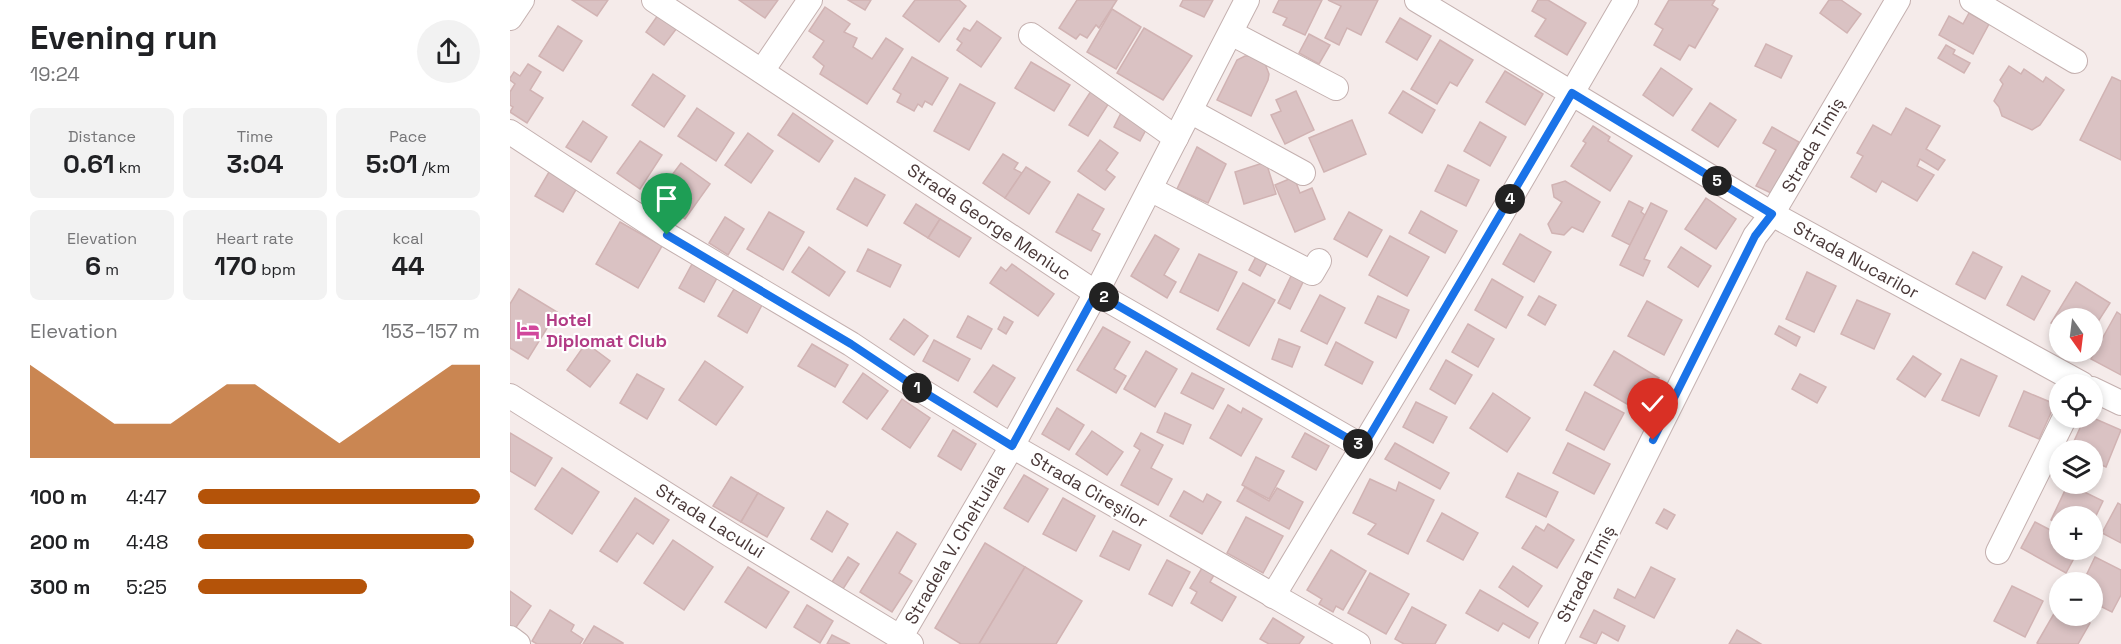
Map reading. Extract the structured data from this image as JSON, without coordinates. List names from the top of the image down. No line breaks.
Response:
{"streets":{"street":["Strada Timiș","Strada George Meniuc","Strada Nucarilor","Strada Cireșilor","Strada Lacului","Stradela V. Cheltuiala"]},"crossings":[["Strada Timiș","Strada Nucarilor"],["Strada George Meniuc","Stradela V. Cheltuiala"],["Strada Cireșilor","Stradela V. Cheltuiala"],["Strada Lacului","Stradela V. Cheltuiala"]],"places":{"hotel":["Hotel Diplomat Club"]},"north":"bottom","page":{"heading":["Evening run","19:24"],"stats":[["Distance","0.61 km"],["Time","3:04"],["Pace","5:01 /km"],["Elevation","6 m"],["Heart rate","170 bpm"],["kcal","44"]],"pins":["5","4","2","1","3"],"chart":["Elevation","153–157 m"],"map_buttons":["+","−"],"list":[{"name":"100 m","note":"4:47"},{"name":"200 m","note":"4:48"},{"name":"300 m","note":"5:25"}]}}
